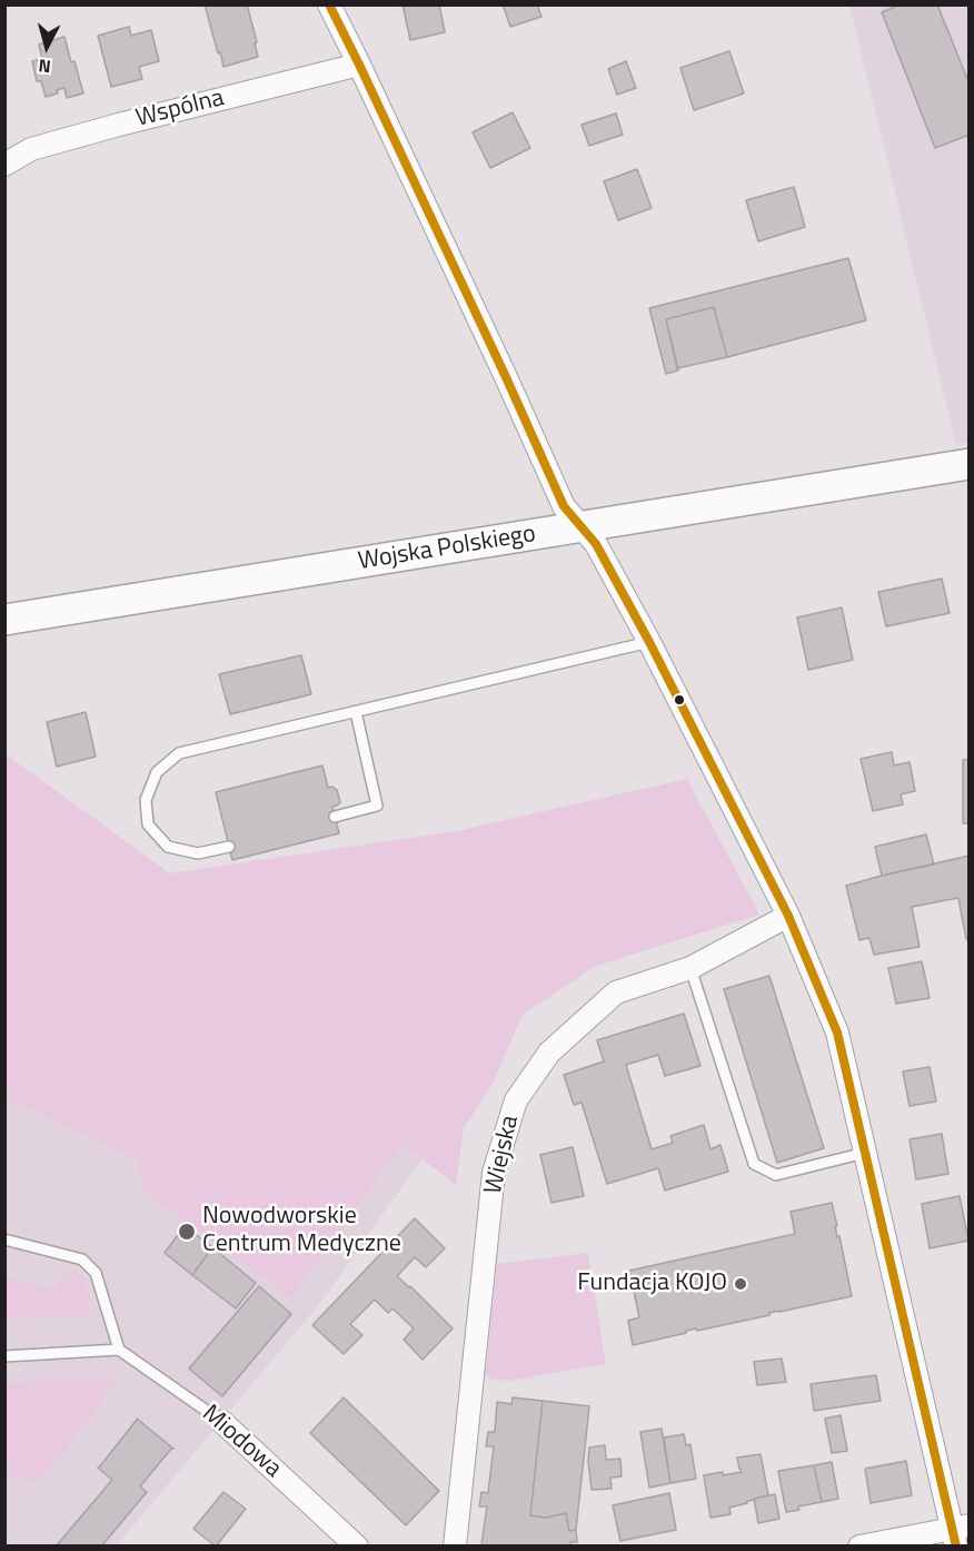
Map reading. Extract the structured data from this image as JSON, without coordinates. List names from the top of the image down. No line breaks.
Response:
{"streets":{"main road":["Wojska Polskiego"],"street":["Wspólna","Wiejska","Miodowa"]},"places":["Nowodworskie Centrum Medyczne","Fundacja KOJO"],"north":"bottom"}
